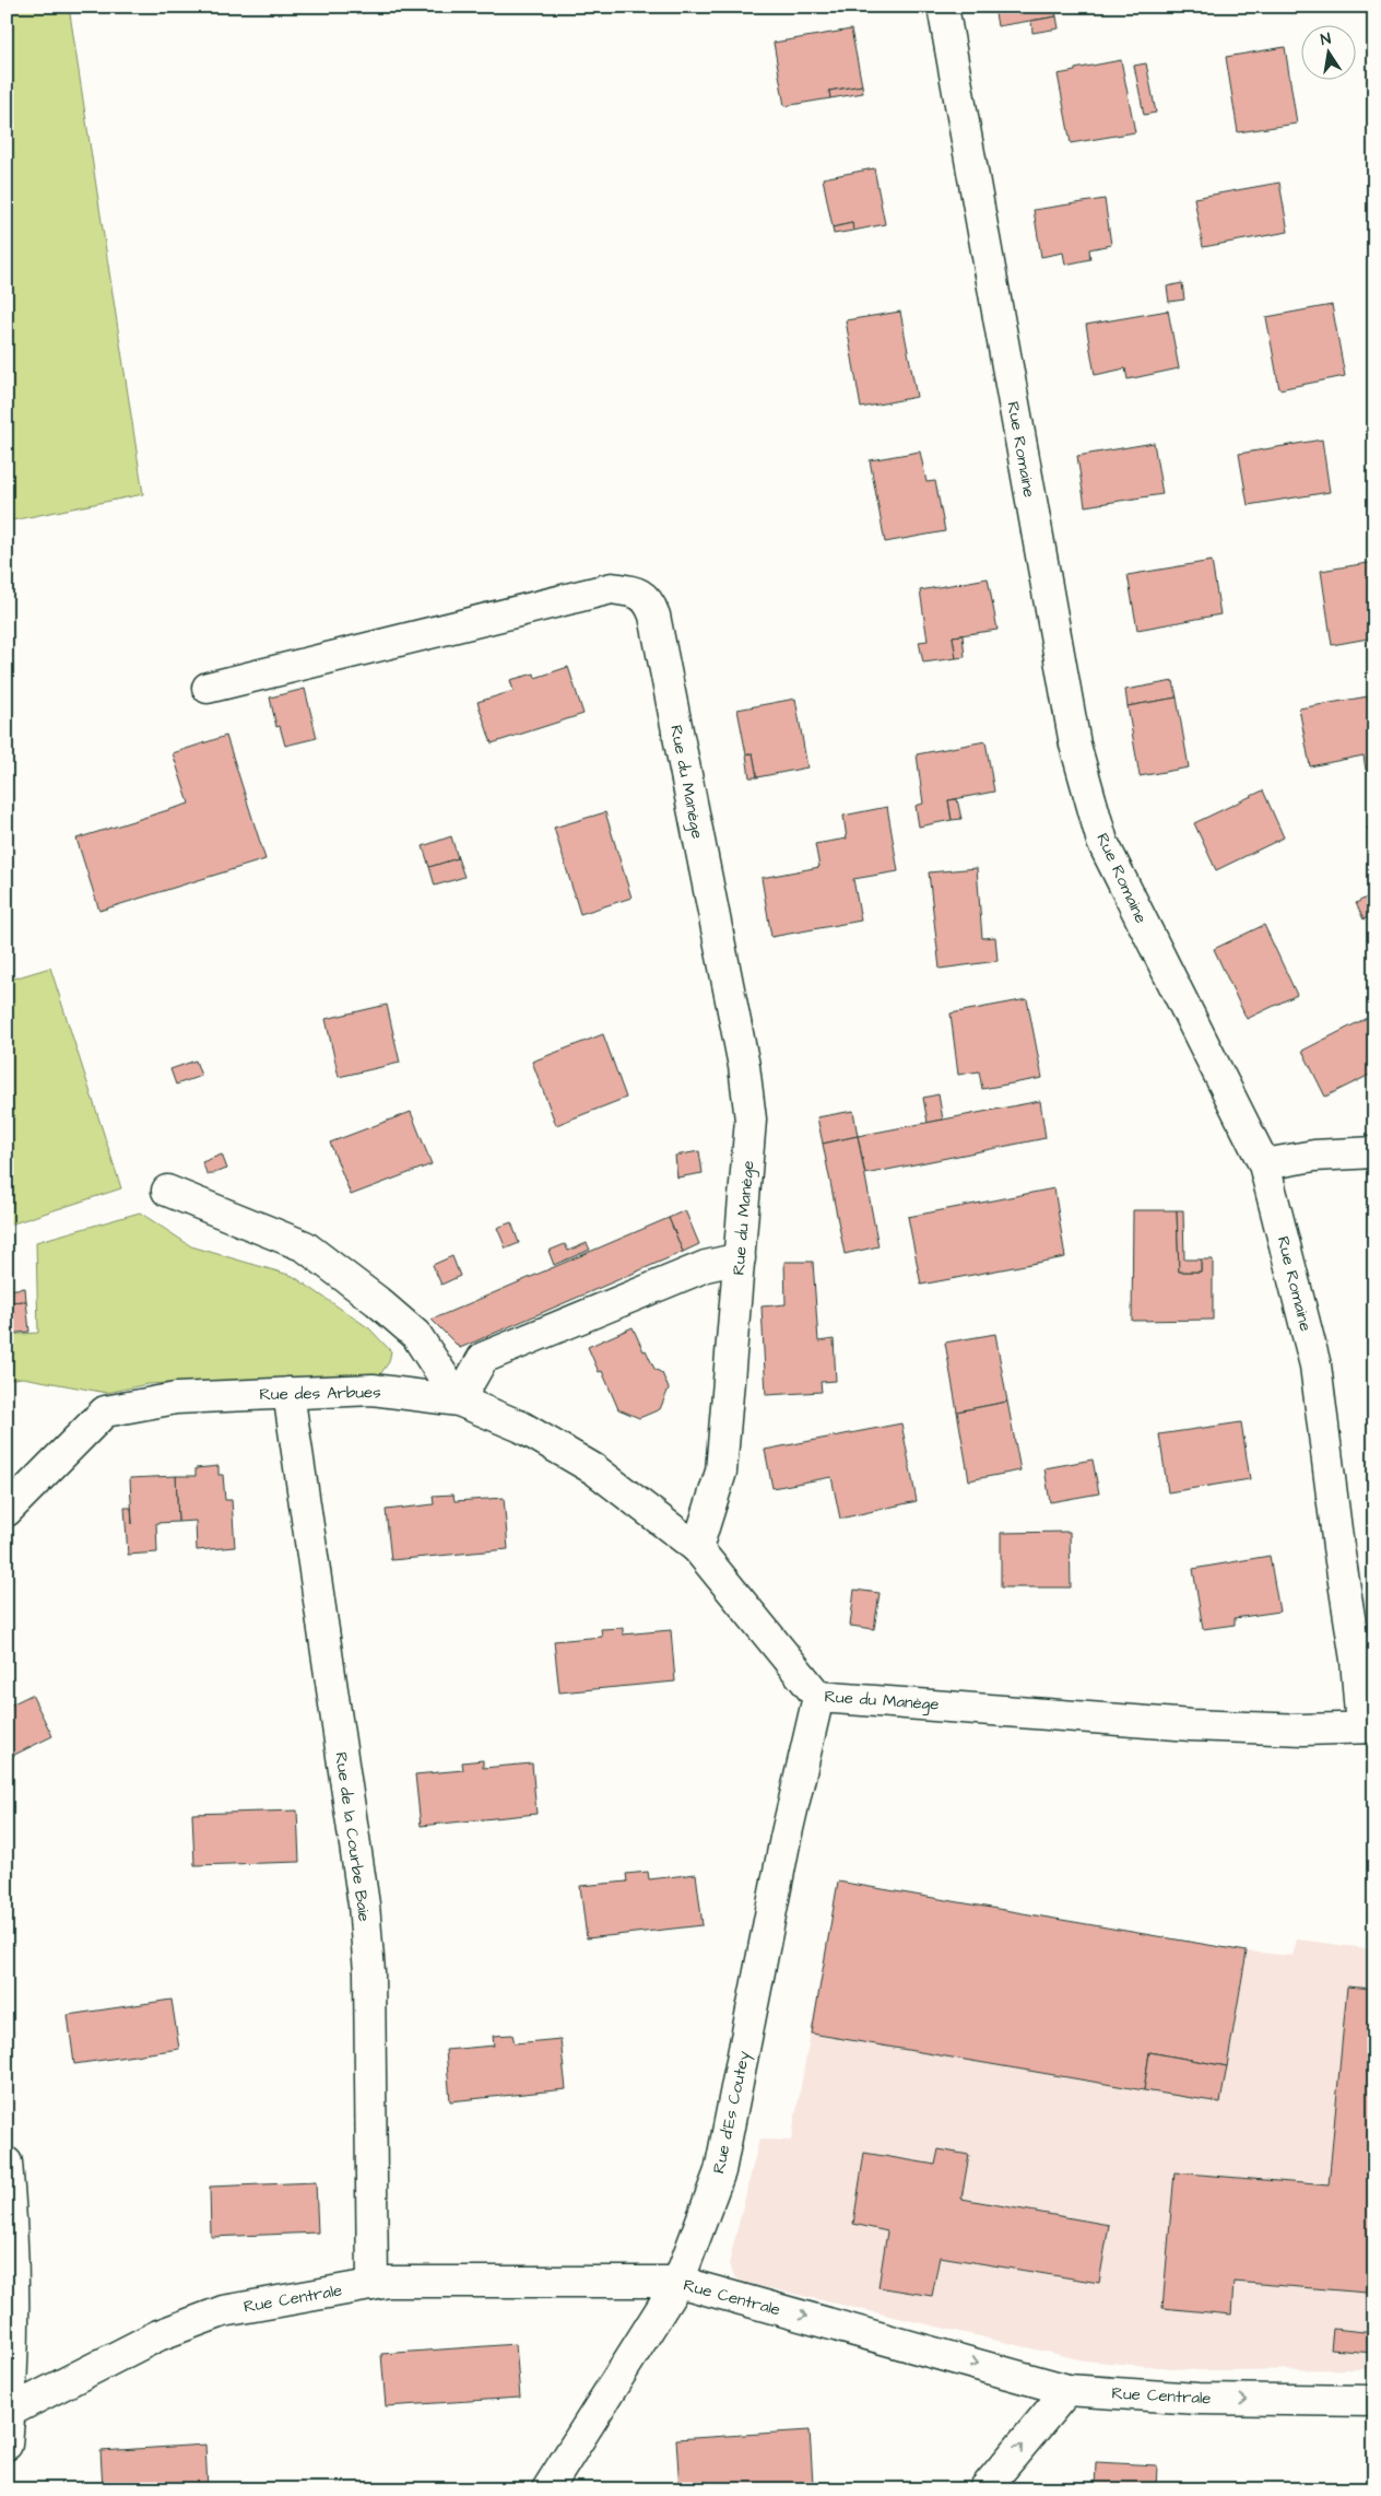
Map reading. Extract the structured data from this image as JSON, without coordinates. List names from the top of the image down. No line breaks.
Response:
{"streets":{"street":["Rue Romaine","Rue du Manège","Rue des Arbues","Rue de la Courbe Baie","Rue d'Es Coutey","Rue Centrale"]},"crossings":[["Rue Romaine","Rue du Manège"],["Rue du Manège","Rue des Arbues"],["Rue du Manège","Rue d'Es Coutey"],["Rue des Arbues","Rue de la Courbe Baie"],["Rue de la Courbe Baie","Rue Centrale"],["Rue d'Es Coutey","Rue Centrale"]],"one_way":["Rue Centrale"],"north":"top"}
